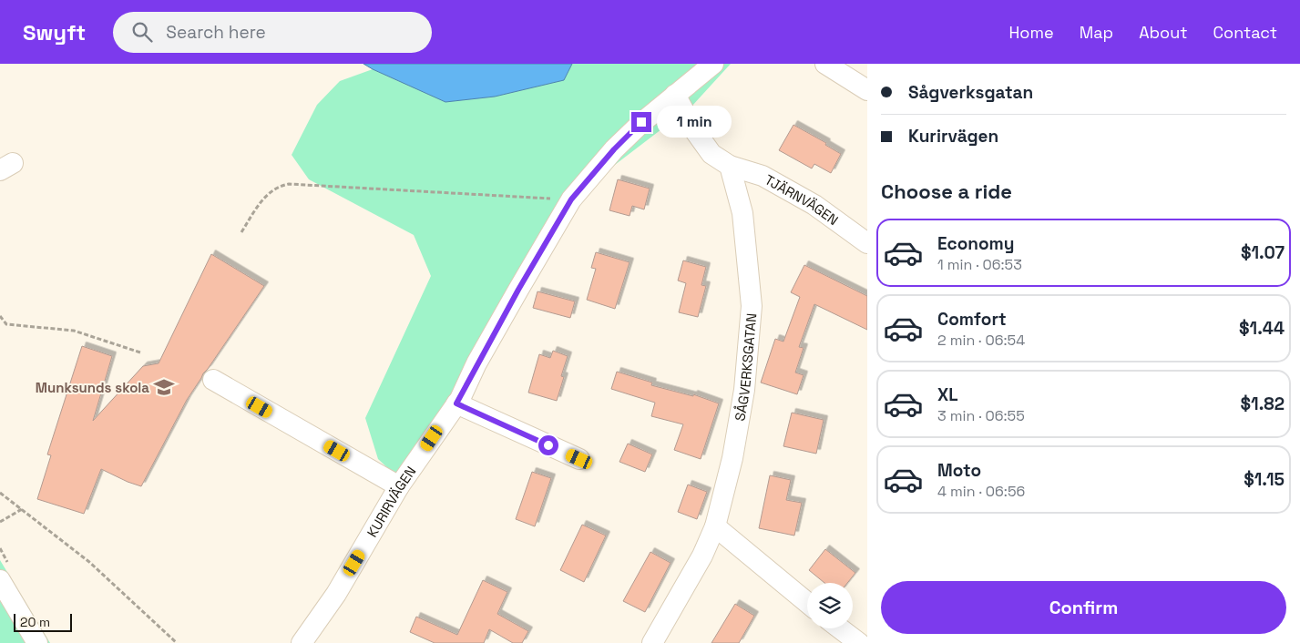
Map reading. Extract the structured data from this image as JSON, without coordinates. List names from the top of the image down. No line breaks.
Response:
{"streets":{"street":["TJÄRNVÄGEN","SÅGVERKSGATAN","KURIRVÄGEN"]},"crossings":[["TJÄRNVÄGEN","SÅGVERKSGATAN"]],"places":{"school or university":["Munksunds skola"]},"scale_bar":"20 m","page":{"header":"Swyft","search":"Search here","nav":["Home","Map","About","Contact"],"banner":["Sågverksgatan","Kurirvägen"],"bubble":"1 min","heading":"Choose a ride","list":[{"name":"Economy","note":"1 min · 06:53","value":"$1.07"},{"name":"Comfort","note":"2 min · 06:54","value":"$1.44"},{"name":"XL","note":"3 min · 06:55","value":"$1.82"},{"name":"Moto","note":"4 min · 06:56","value":"$1.15"}],"buttons":"Confirm","scale":"20 m"}}
